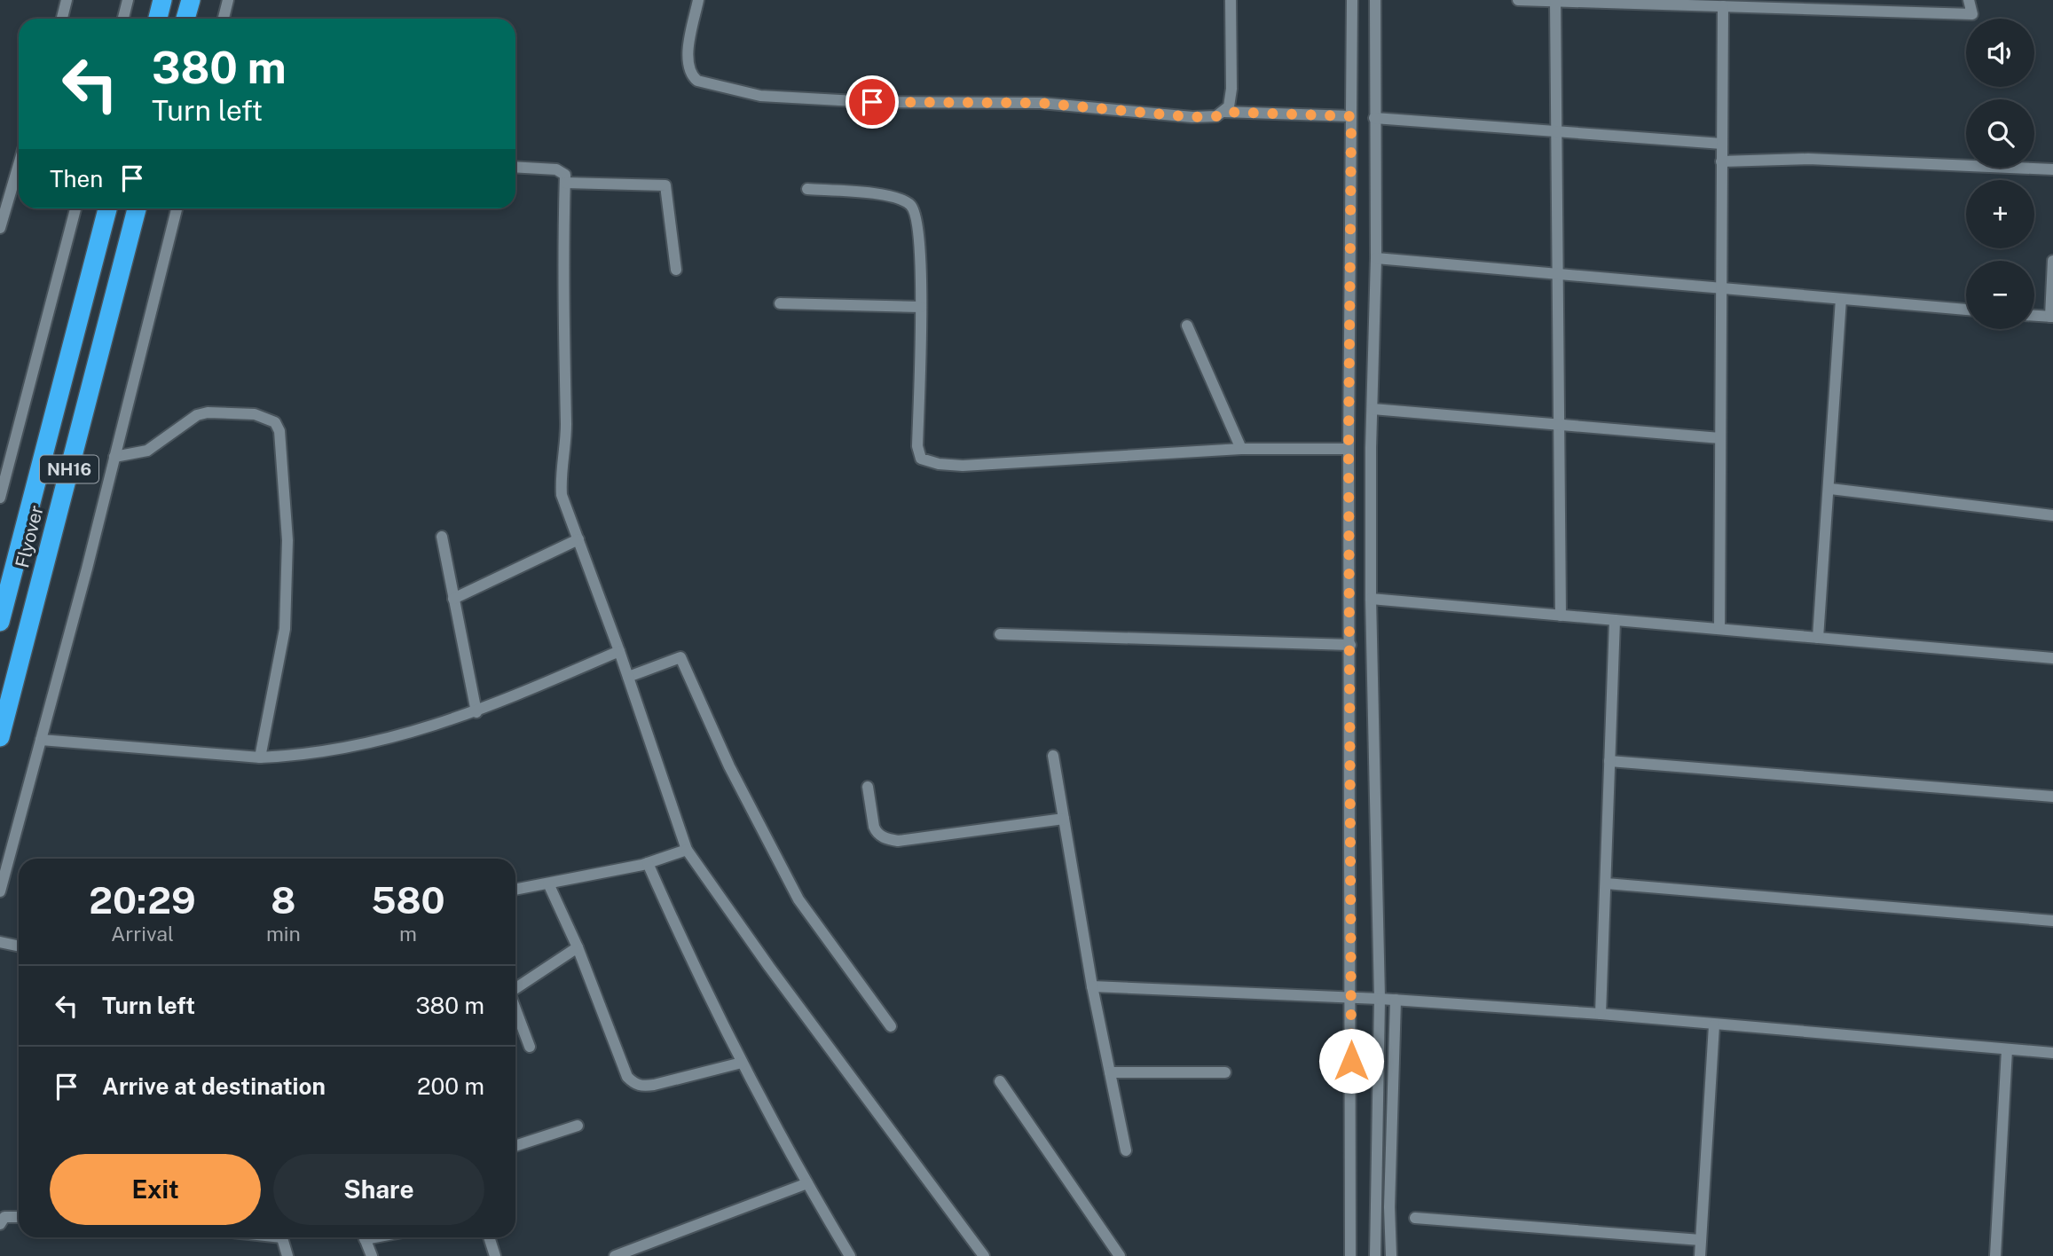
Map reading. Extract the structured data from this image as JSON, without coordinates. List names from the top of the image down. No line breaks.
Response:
{"streets":{"highway":["NH16","Flyover"]},"page":{"map_buttons":["+","−"],"turn":["380 m","Turn left"],"then":"Then","eta":["20:29","Arrival","8","min","580","m"],"list":[{"name":"Turn left","value":"380 m"},{"name":"Arrive at destination","value":"200 m"}],"buttons":["Exit","Share"]}}
